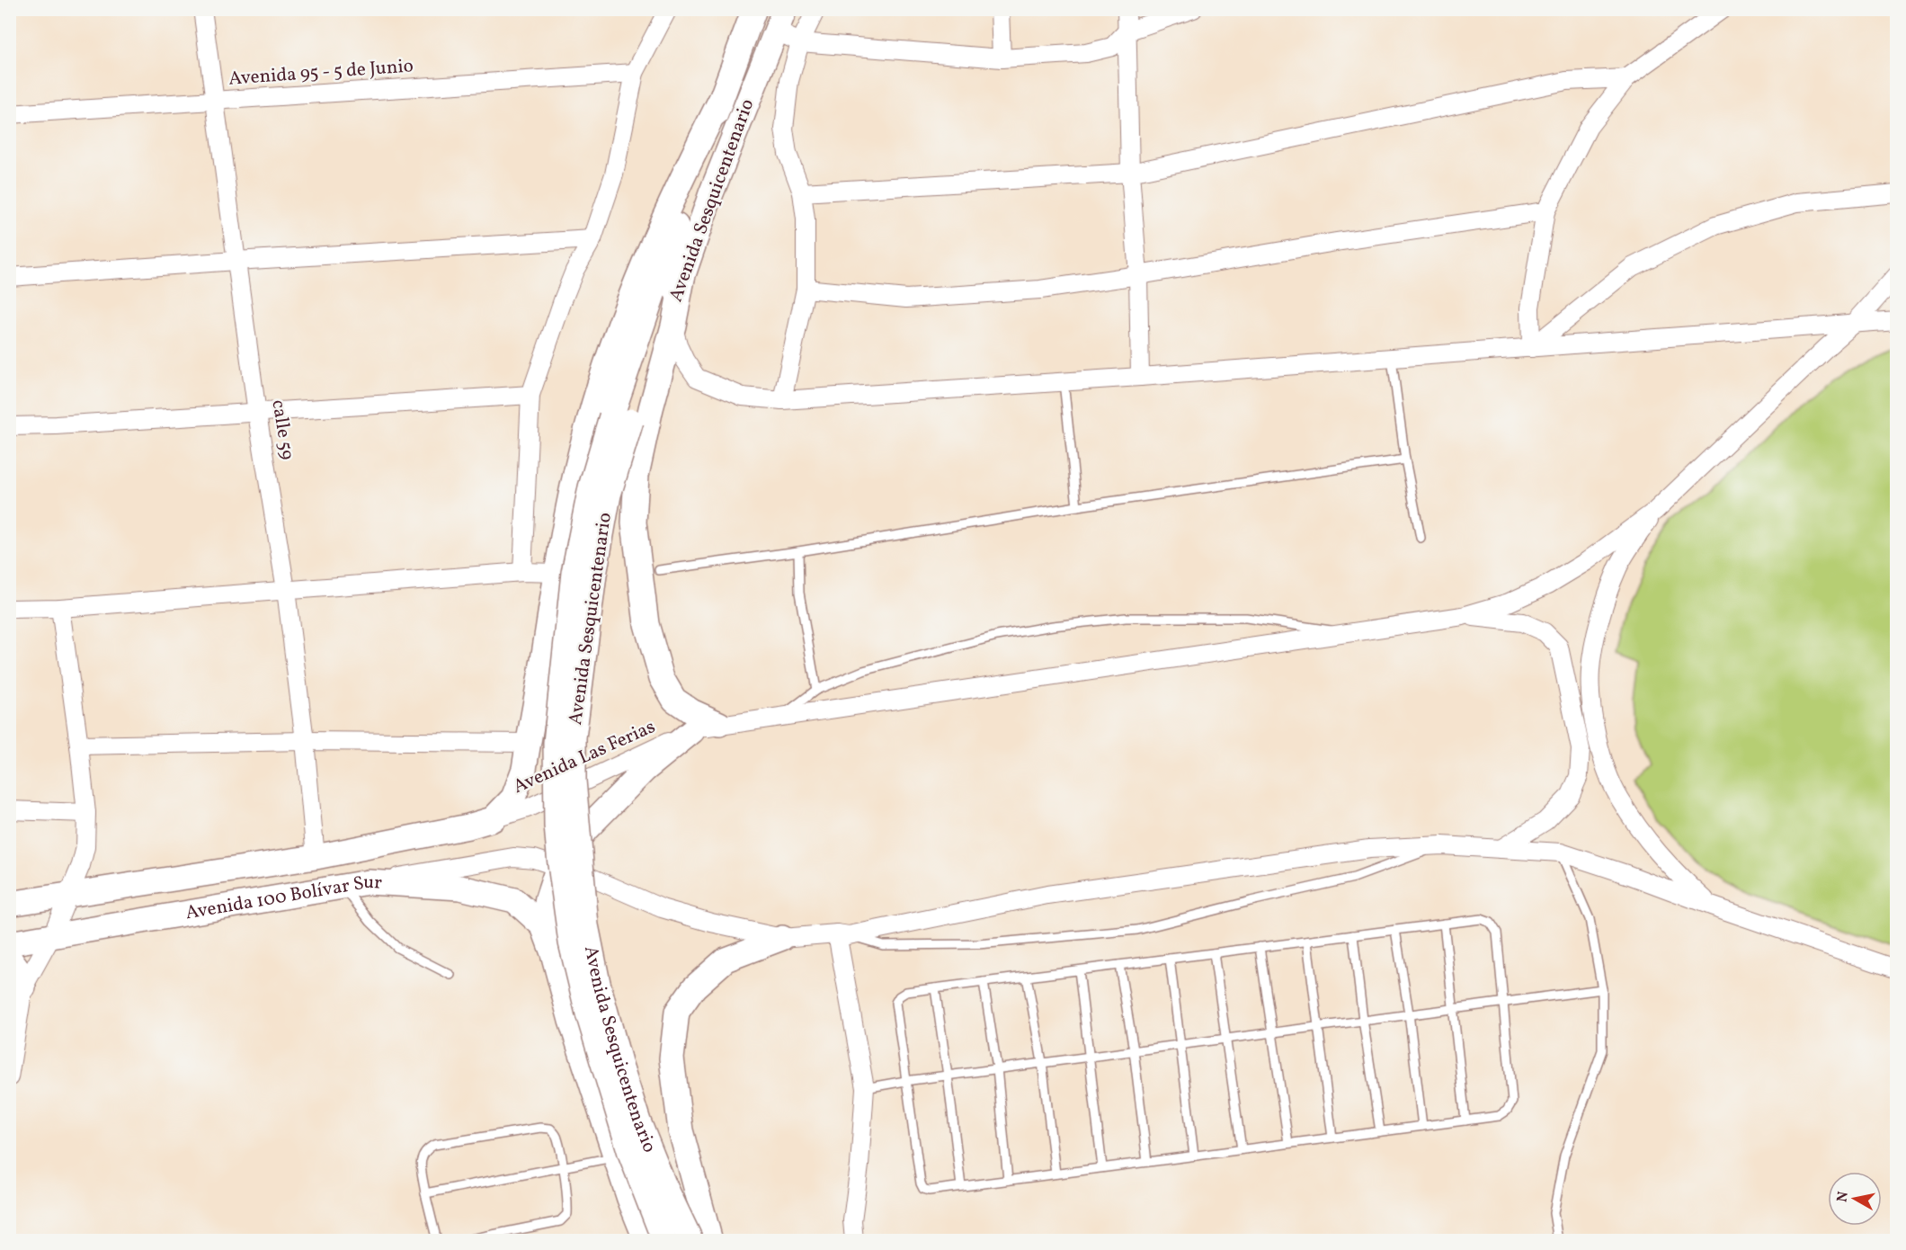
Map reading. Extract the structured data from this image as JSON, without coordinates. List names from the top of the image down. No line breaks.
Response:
{"streets":{"main road":["Avenida Sesquicentenario","Avenida 100 Bolívar Sur"],"street":["Avenida 95 - 5 de Junio","calle 59","Avenida Las Ferias"]},"crossings":[["Avenida 95 - 5 de Junio","calle 59"],["calle 59","Avenida 100 Bolívar Sur"],["Avenida Las Ferias","Avenida 100 Bolívar Sur"]],"north":"left"}
